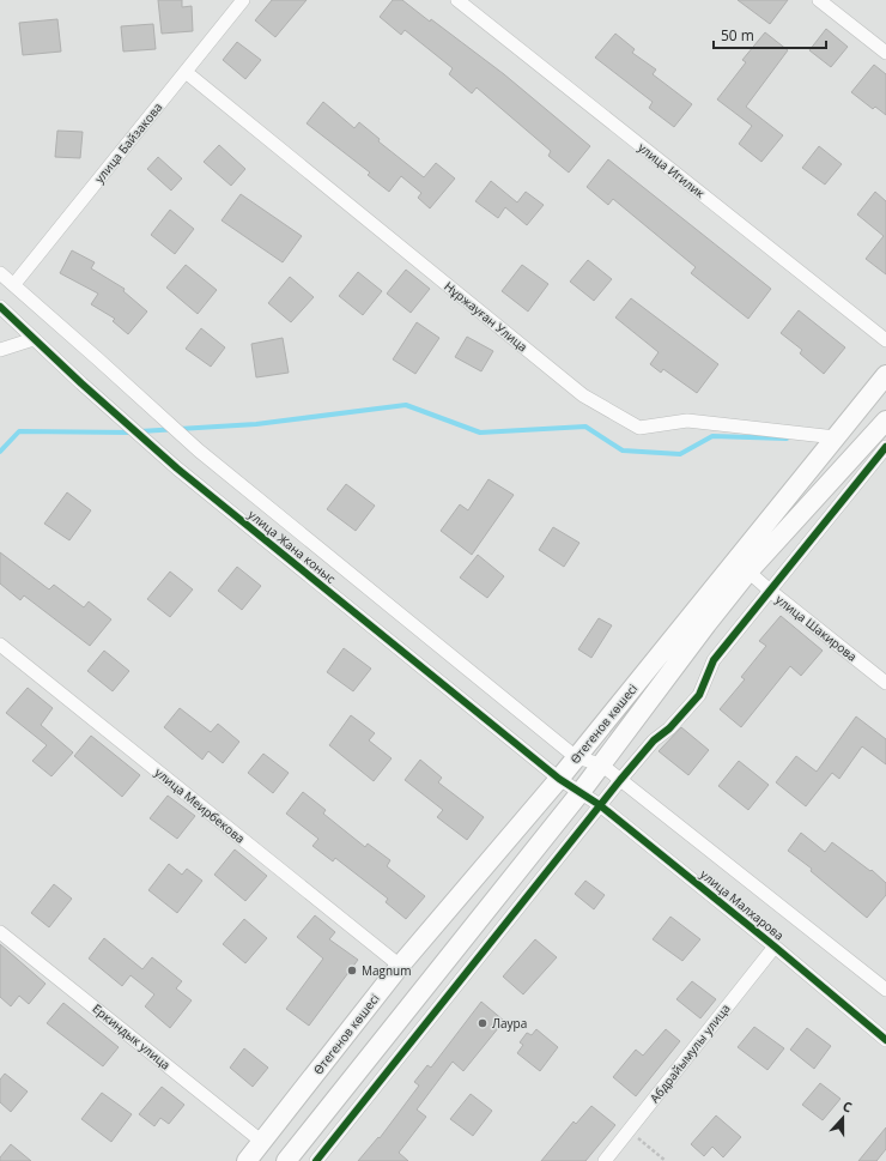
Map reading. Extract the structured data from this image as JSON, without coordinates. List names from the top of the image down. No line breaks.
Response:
{"streets":{"main road":["Өтегенов көшесі"],"street":["улица Байзакова","улица Игилик","Нұржауған Улица","улица Жана коныс","улица Шакирова","улица Меирбекова","улица Малхарова","Еркиндык улица","Абдрайымулы улица"]},"crossings":[["улица Байзакова","Нұржауған Улица"],["улица Байзакова","улица Жана коныс"],["Нұржауған Улица","Өтегенов көшесі"],["улица Жана коныс","Өтегенов көшесі"],["улица Жана коныс","улица Малхарова"],["улица Шакирова","Өтегенов көшесі"],["Өтегенов көшесі","улица Меирбекова"],["Өтегенов көшесі","улица Малхарова"],["Өтегенов көшесі","Еркиндык улица"],["улица Малхарова","Абдрайымулы улица"]],"places":["Magnum","Лаура"],"scale_bar":"50 m","north":"top"}
